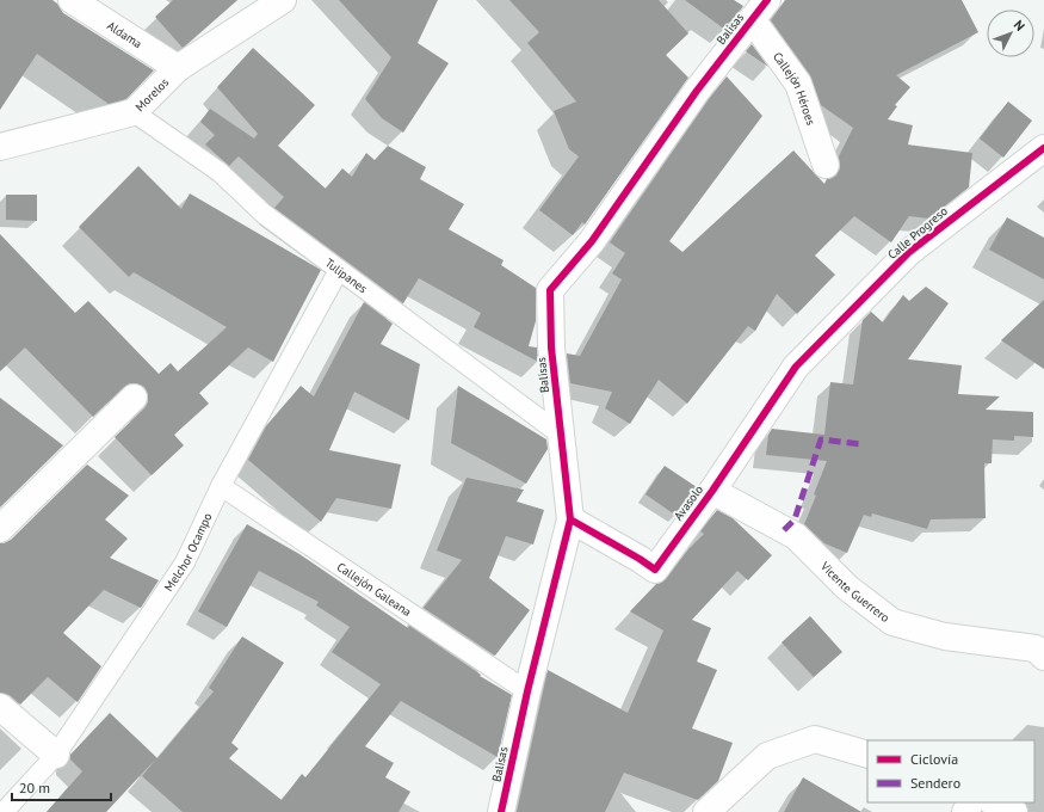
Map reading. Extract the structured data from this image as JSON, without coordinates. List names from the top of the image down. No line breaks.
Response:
{"streets":{"street":["Balisas","Aldama","Callejón Héroes","Morelos","Calle Progreso","Avasolo","Vicente Guerrero"],"lane":["Tulipanes","Melchor Ocampo","Callejón Galeana"]},"crossings":[["Balisas","Callejón Héroes"],["Balisas","Tulipanes"],["Balisas","Avasolo"],["Balisas","Callejón Galeana"],["Aldama","Morelos"],["Morelos","Tulipanes"],["Calle Progreso","Avasolo"],["Tulipanes","Melchor Ocampo"],["Avasolo","Vicente Guerrero"],["Melchor Ocampo","Callejón Galeana"]],"legend":["Ciclovía","Sendero"],"scale_bar":"20 m","north":"top right"}
